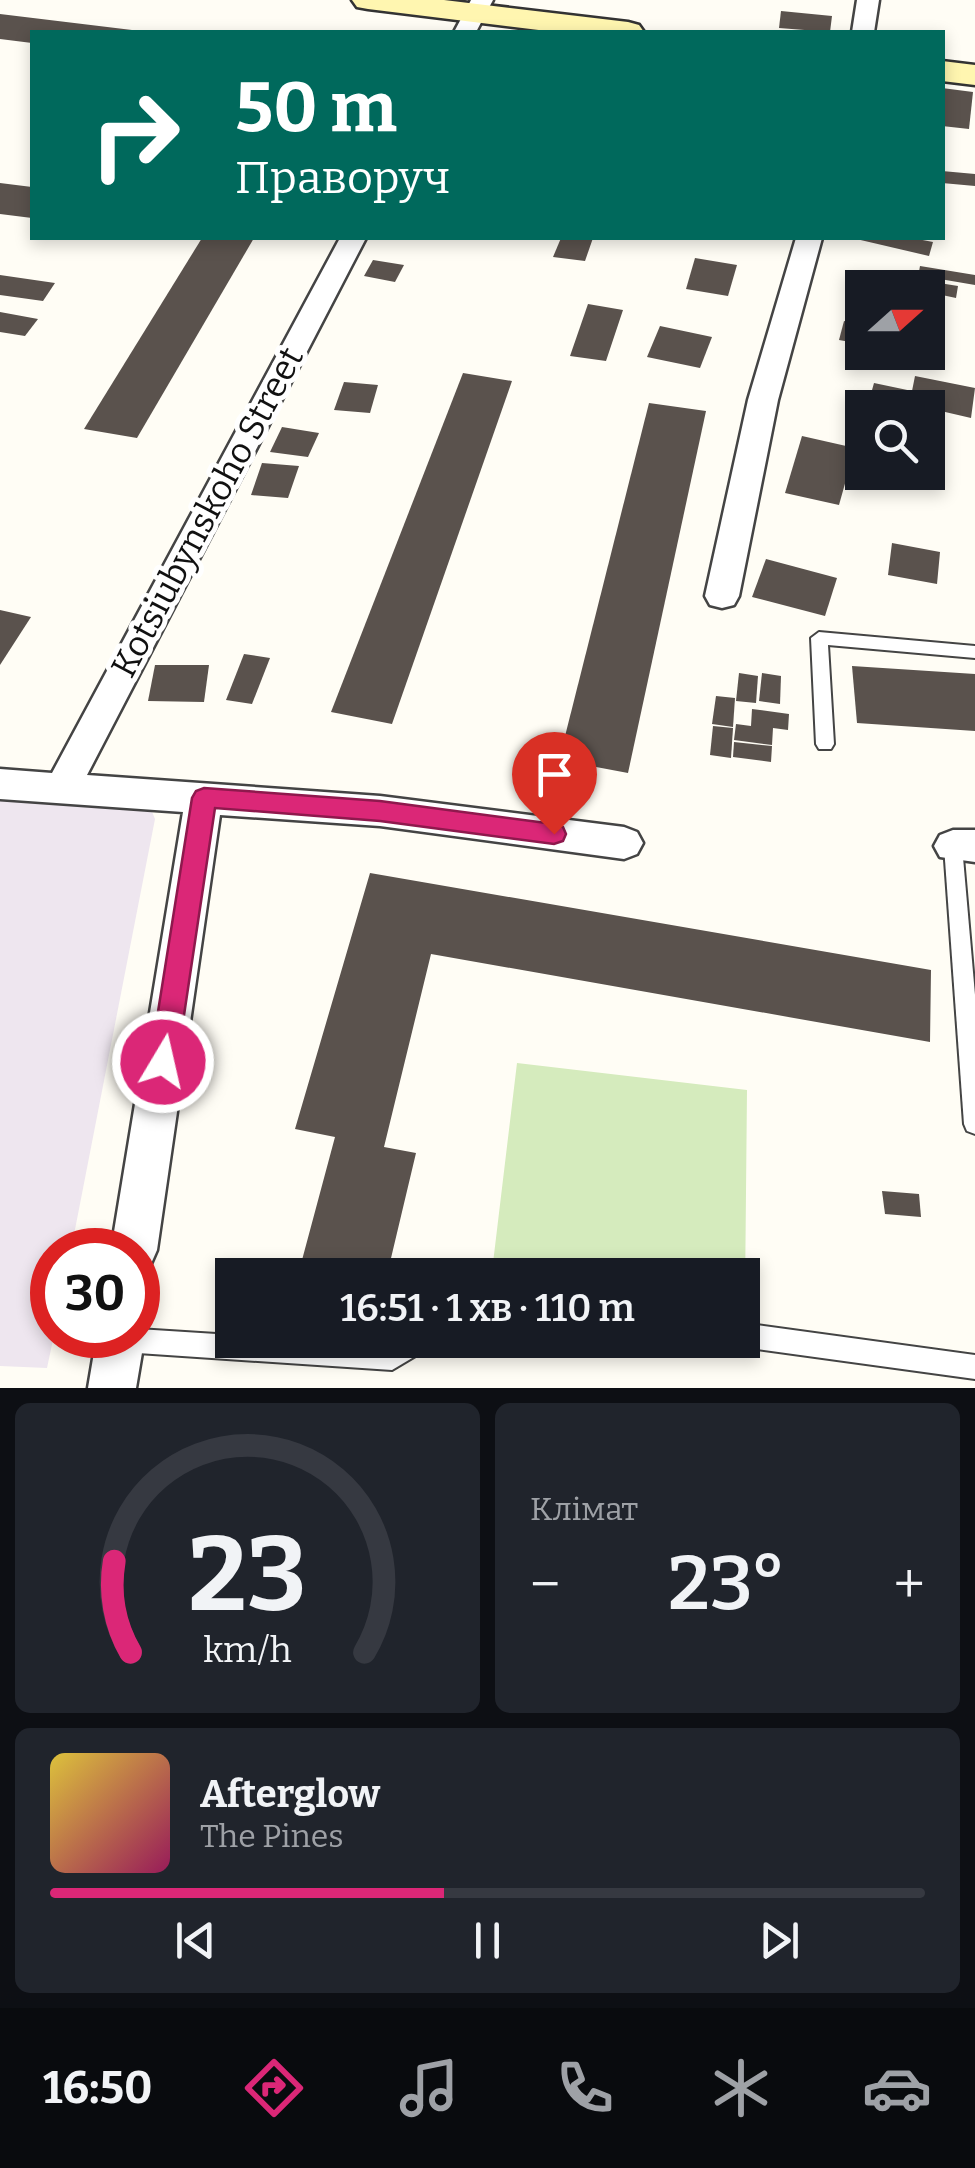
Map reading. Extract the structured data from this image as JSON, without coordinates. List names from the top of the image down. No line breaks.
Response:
{"streets":{"street":["Kotsiubynskoho Street"]},"north":"right","page":{"turn":["50 m","Праворуч"],"limit":"30","trip":"16:51 · 1 хв · 110 m","tile":"Клімат","heat":["−","23°","+"],"song":["Afterglow","The Pines"],"tabs":"16:50","gauge":["23","km/h"]}}
